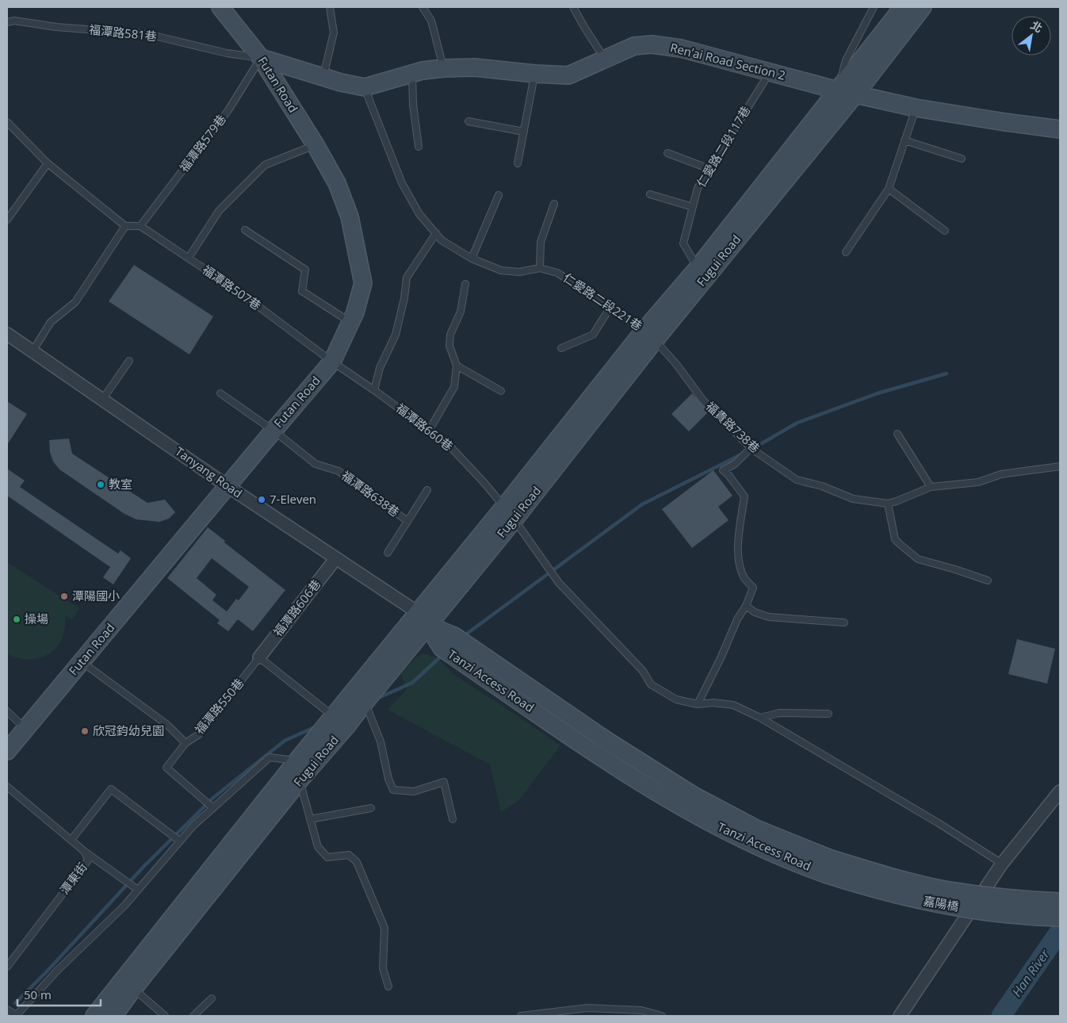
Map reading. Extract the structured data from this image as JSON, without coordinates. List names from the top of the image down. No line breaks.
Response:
{"streets":{"street":["Ren’ai Road Section 2","Futan Road","Fugui Road","Tanyang Road","福潭路606巷","Tanzi Access Road","嘉陽橋"],"lane":["福潭路581巷","福潭路579巷","仁愛路二段117巷","福潭路507巷","仁愛路二段221巷","福潭路660巷","福貴路738巷","福潭路638巷","福潭路550巷","潭東街"]},"crossings":[["福潭路581巷","Ren’ai Road Section 2"],["福潭路581巷","Futan Road"],["福潭路581巷","福潭路579巷"],["Ren’ai Road Section 2","Futan Road"],["Ren’ai Road Section 2","福潭路579巷"],["Ren’ai Road Section 2","仁愛路二段117巷"],["Ren’ai Road Section 2","Fugui Road"],["Ren’ai Road Section 2","仁愛路二段221巷"],["Futan Road","福潭路579巷"],["Futan Road","福潭路507巷"],["Futan Road","福潭路660巷"],["Futan Road","Tanyang Road"],["Futan Road","福潭路638巷"],["Futan Road","福潭路550巷"],["福潭路579巷","福潭路507巷"],["仁愛路二段117巷","Fugui Road"],["Fugui Road","仁愛路二段221巷"],["Fugui Road","福潭路660巷"],["Fugui Road","福貴路738巷"],["Fugui Road","Tanyang Road"],["Fugui Road","Tanzi Access Road"],["福潭路507巷","福潭路660巷"],["仁愛路二段221巷","福貴路738巷"],["Tanyang Road","福潭路606巷"],["Tanyang Road","Tanzi Access Road"],["福潭路606巷","福潭路550巷"],["Tanzi Access Road","嘉陽橋"]],"water":["Han River"],"places":["教室","7-Eleven","潭陽國小","操場","欣冠鈞幼兒園"],"scale_bar":"50 m","north":"top right"}
